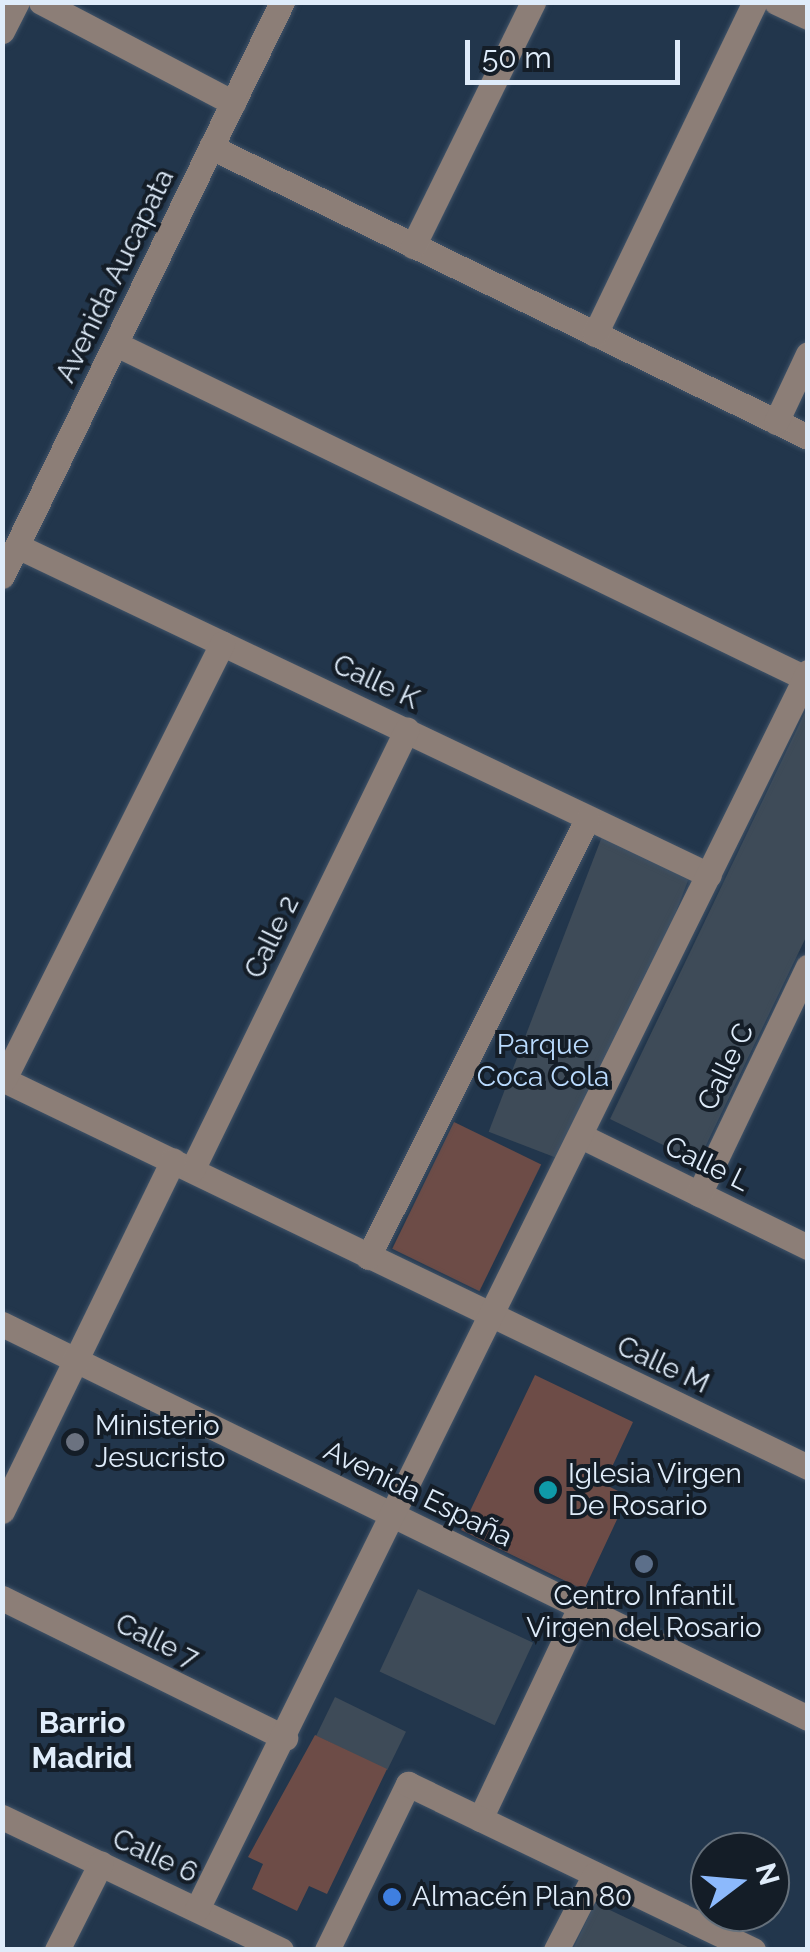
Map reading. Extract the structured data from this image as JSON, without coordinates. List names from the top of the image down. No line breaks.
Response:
{"streets":{"street":["Avenida Aucapata","Calle K","Calle 2","Calle C","Calle L","Calle M","Avenida España","Calle 7","Calle 6"]},"crossings":[["Avenida Aucapata","Calle K"],["Calle K","Calle 2"],["Calle 2","Calle M"],["Calle 2","Avenida España"],["Calle C","Calle L"]],"districts":["Barrio Madrid"],"parks":["Parque Coca Cola"],"places":["Ministerio Jesucristo","Iglesia Virgen De Rosario","Centro Infantil Virgen del Rosario","Almacén Plan 80"],"scale_bar":"50 m","north":"right"}
